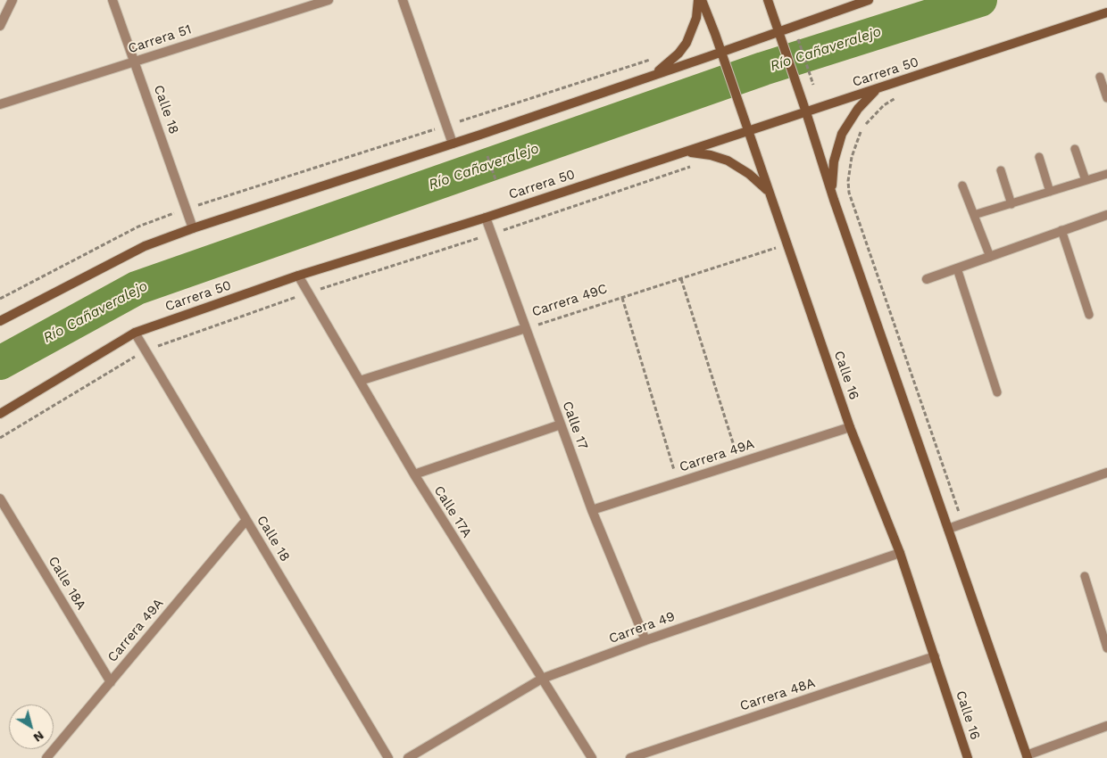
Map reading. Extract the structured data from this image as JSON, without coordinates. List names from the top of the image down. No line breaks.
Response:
{"streets":{"main road":["Carrera 50","Calle 16"],"street":["Carrera 51","Calle 18","Carrera 49C","Calle 17","Carrera 49A","Calle 17A","Calle 18A","Carrera 49","Carrera 48A"]},"crossings":[["Carrera 51","Calle 18"],["Carrera 50","Calle 18"],["Carrera 50","Calle 16"],["Carrera 50","Calle 17"],["Carrera 50","Calle 17A"],["Calle 18","Carrera 49A"],["Carrera 49C","Calle 16"],["Carrera 49C","Calle 17"],["Carrera 49C","Calle 17A"],["Calle 16","Carrera 49A"],["Calle 16","Carrera 49"],["Calle 16","Carrera 48A"],["Calle 17","Carrera 49A"],["Calle 17","Carrera 49"],["Carrera 49A","Calle 18A"],["Calle 17A","Carrera 49"]],"water":["Río Cañaveralejo"],"north":"bottom right"}
